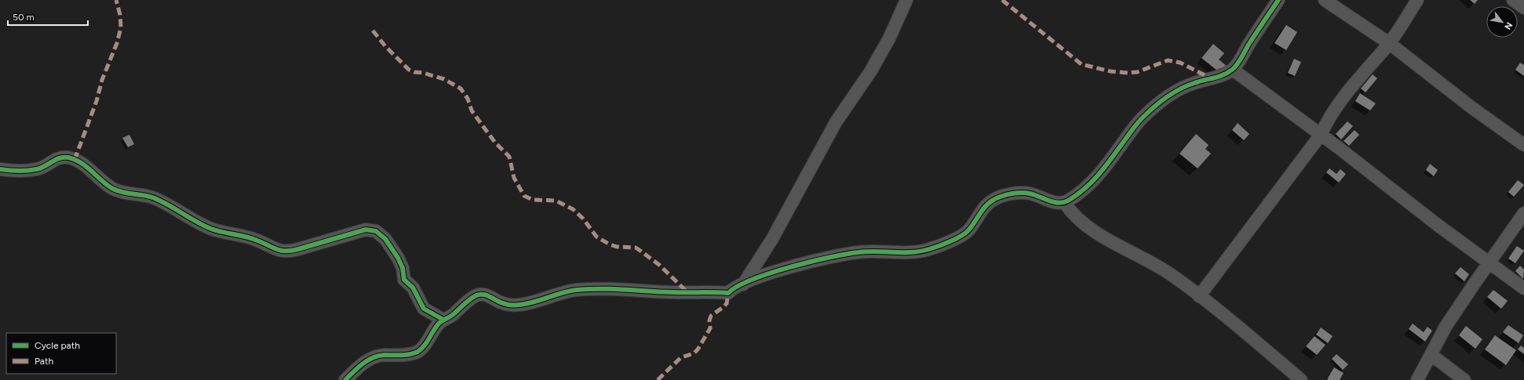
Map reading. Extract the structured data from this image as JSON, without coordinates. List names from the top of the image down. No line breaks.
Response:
{"legend":["Cycle path","Path"],"scale_bar":"50 m","north":"bottom right"}
